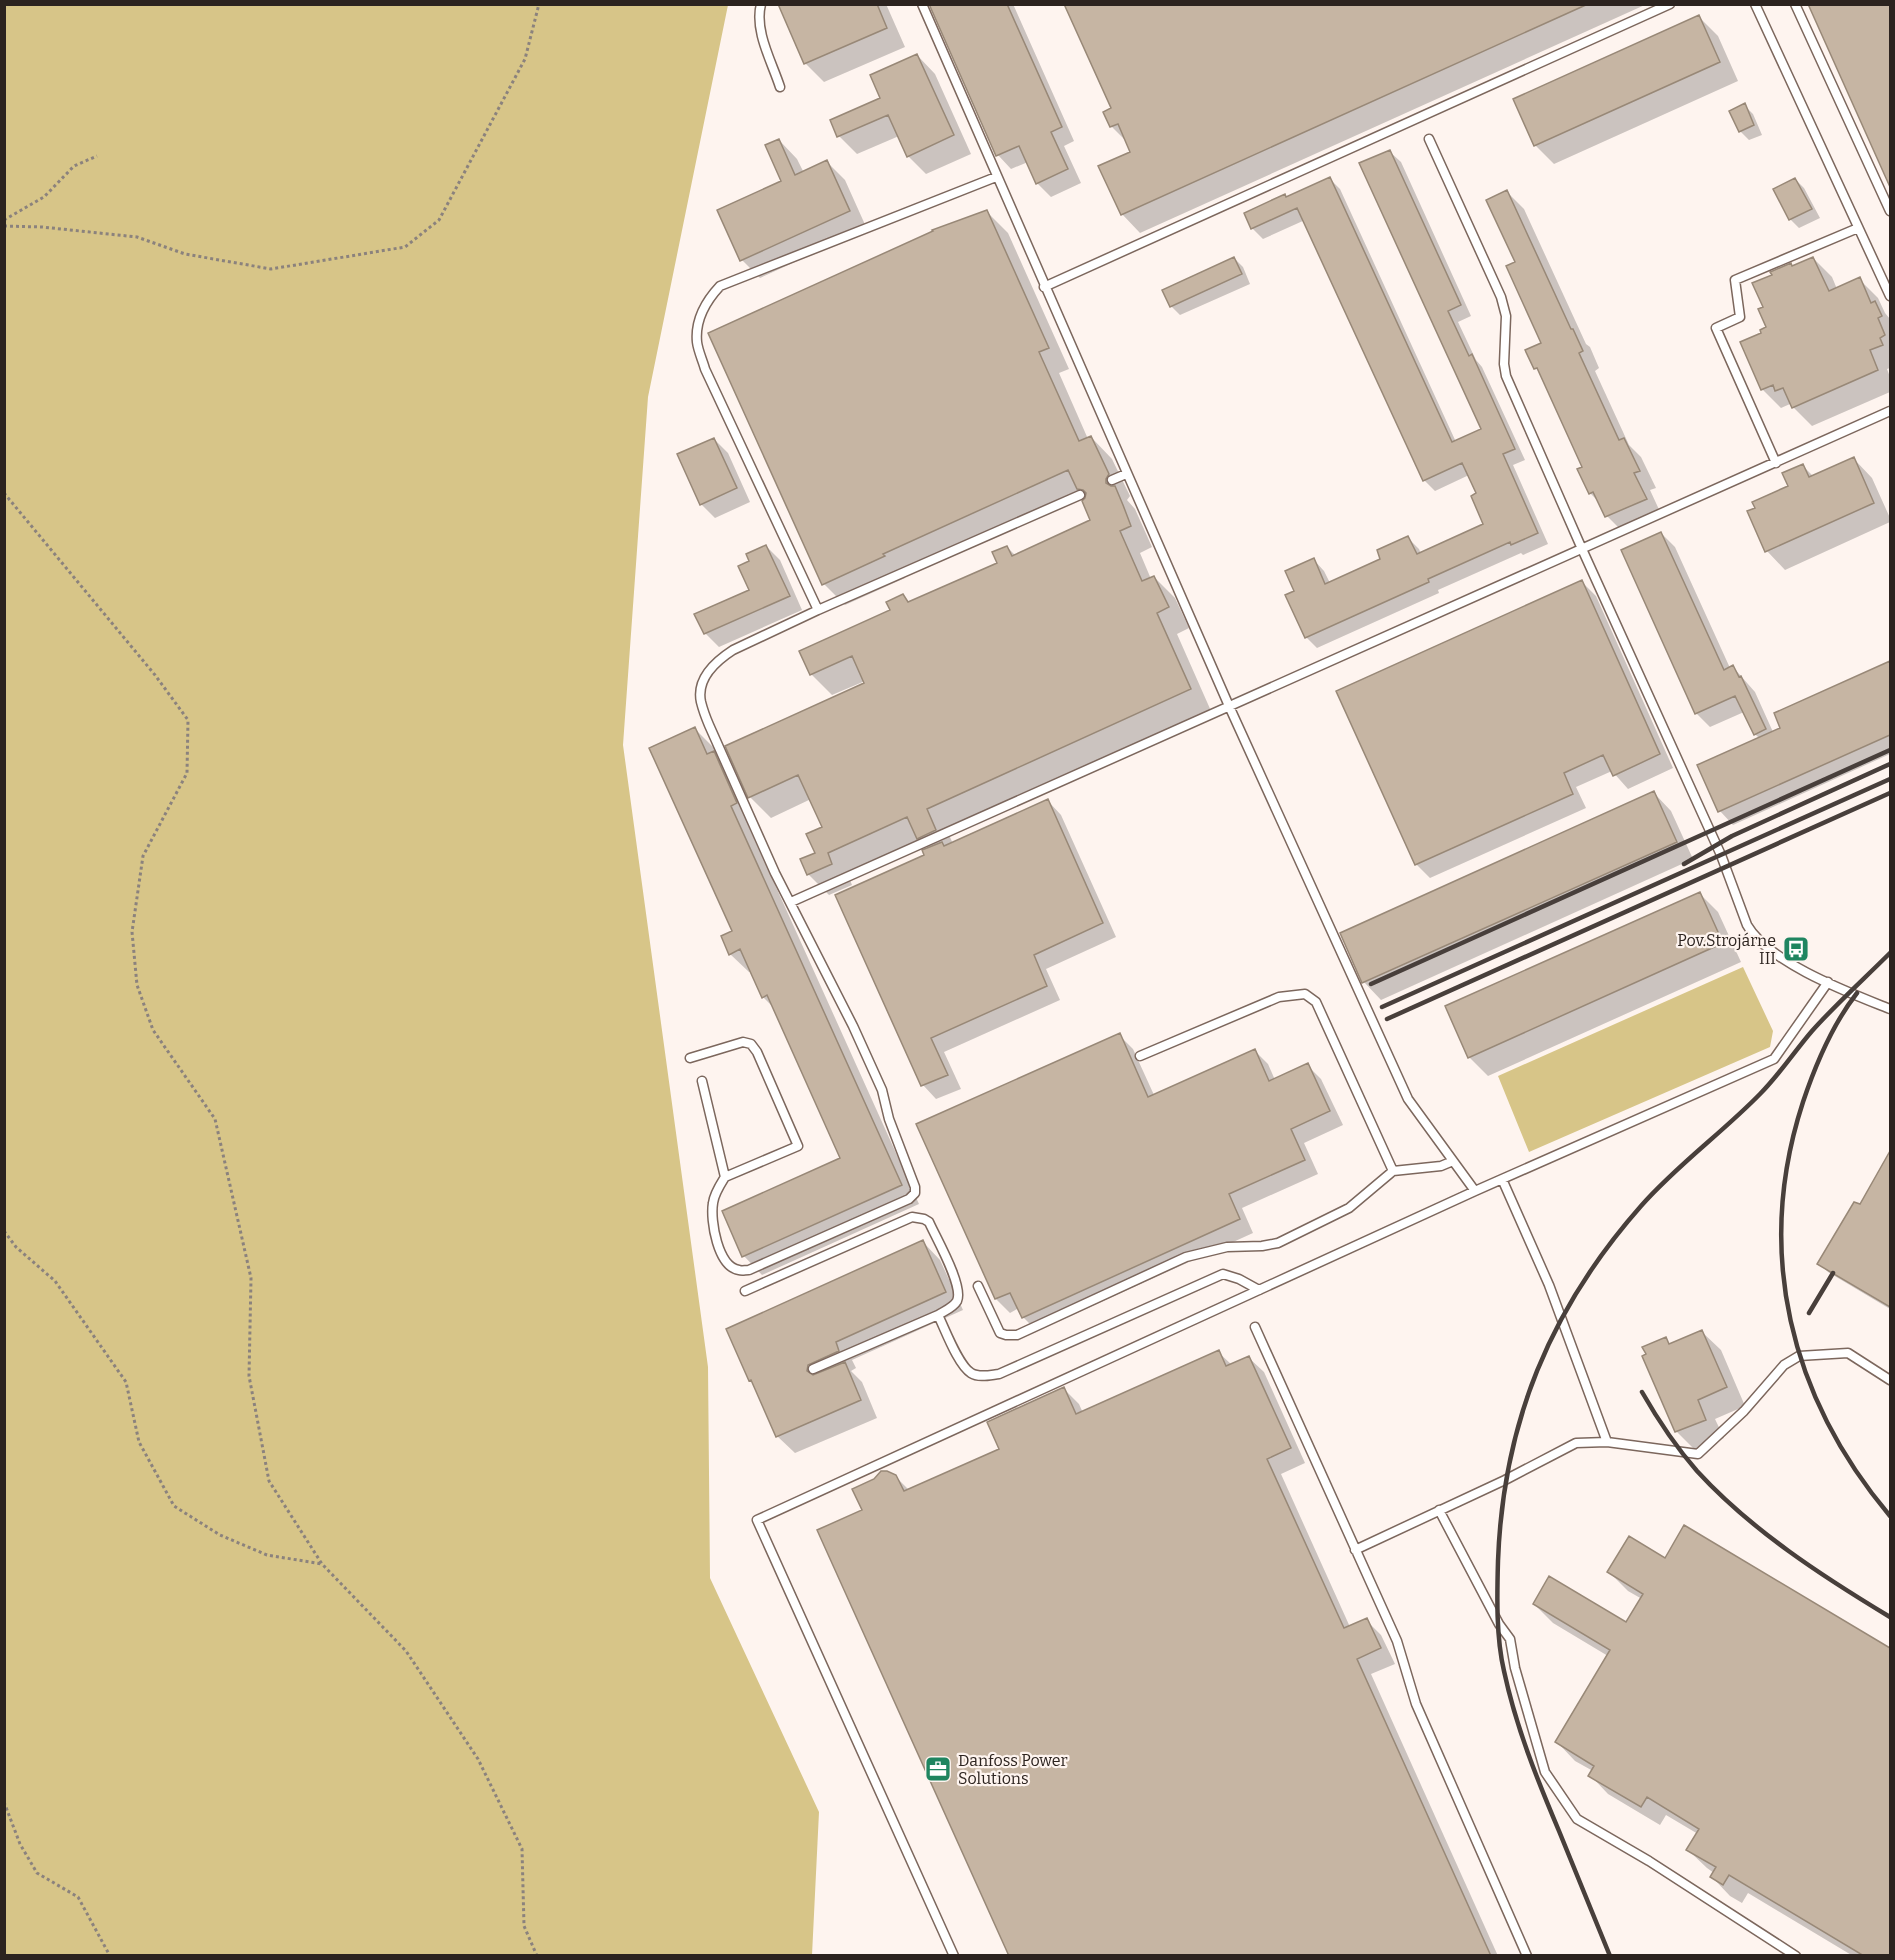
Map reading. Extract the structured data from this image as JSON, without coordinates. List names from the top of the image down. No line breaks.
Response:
{"places":{"bus stop":["Pov.Strojárne III"],"office":["Danfoss Power Solutions"]}}
